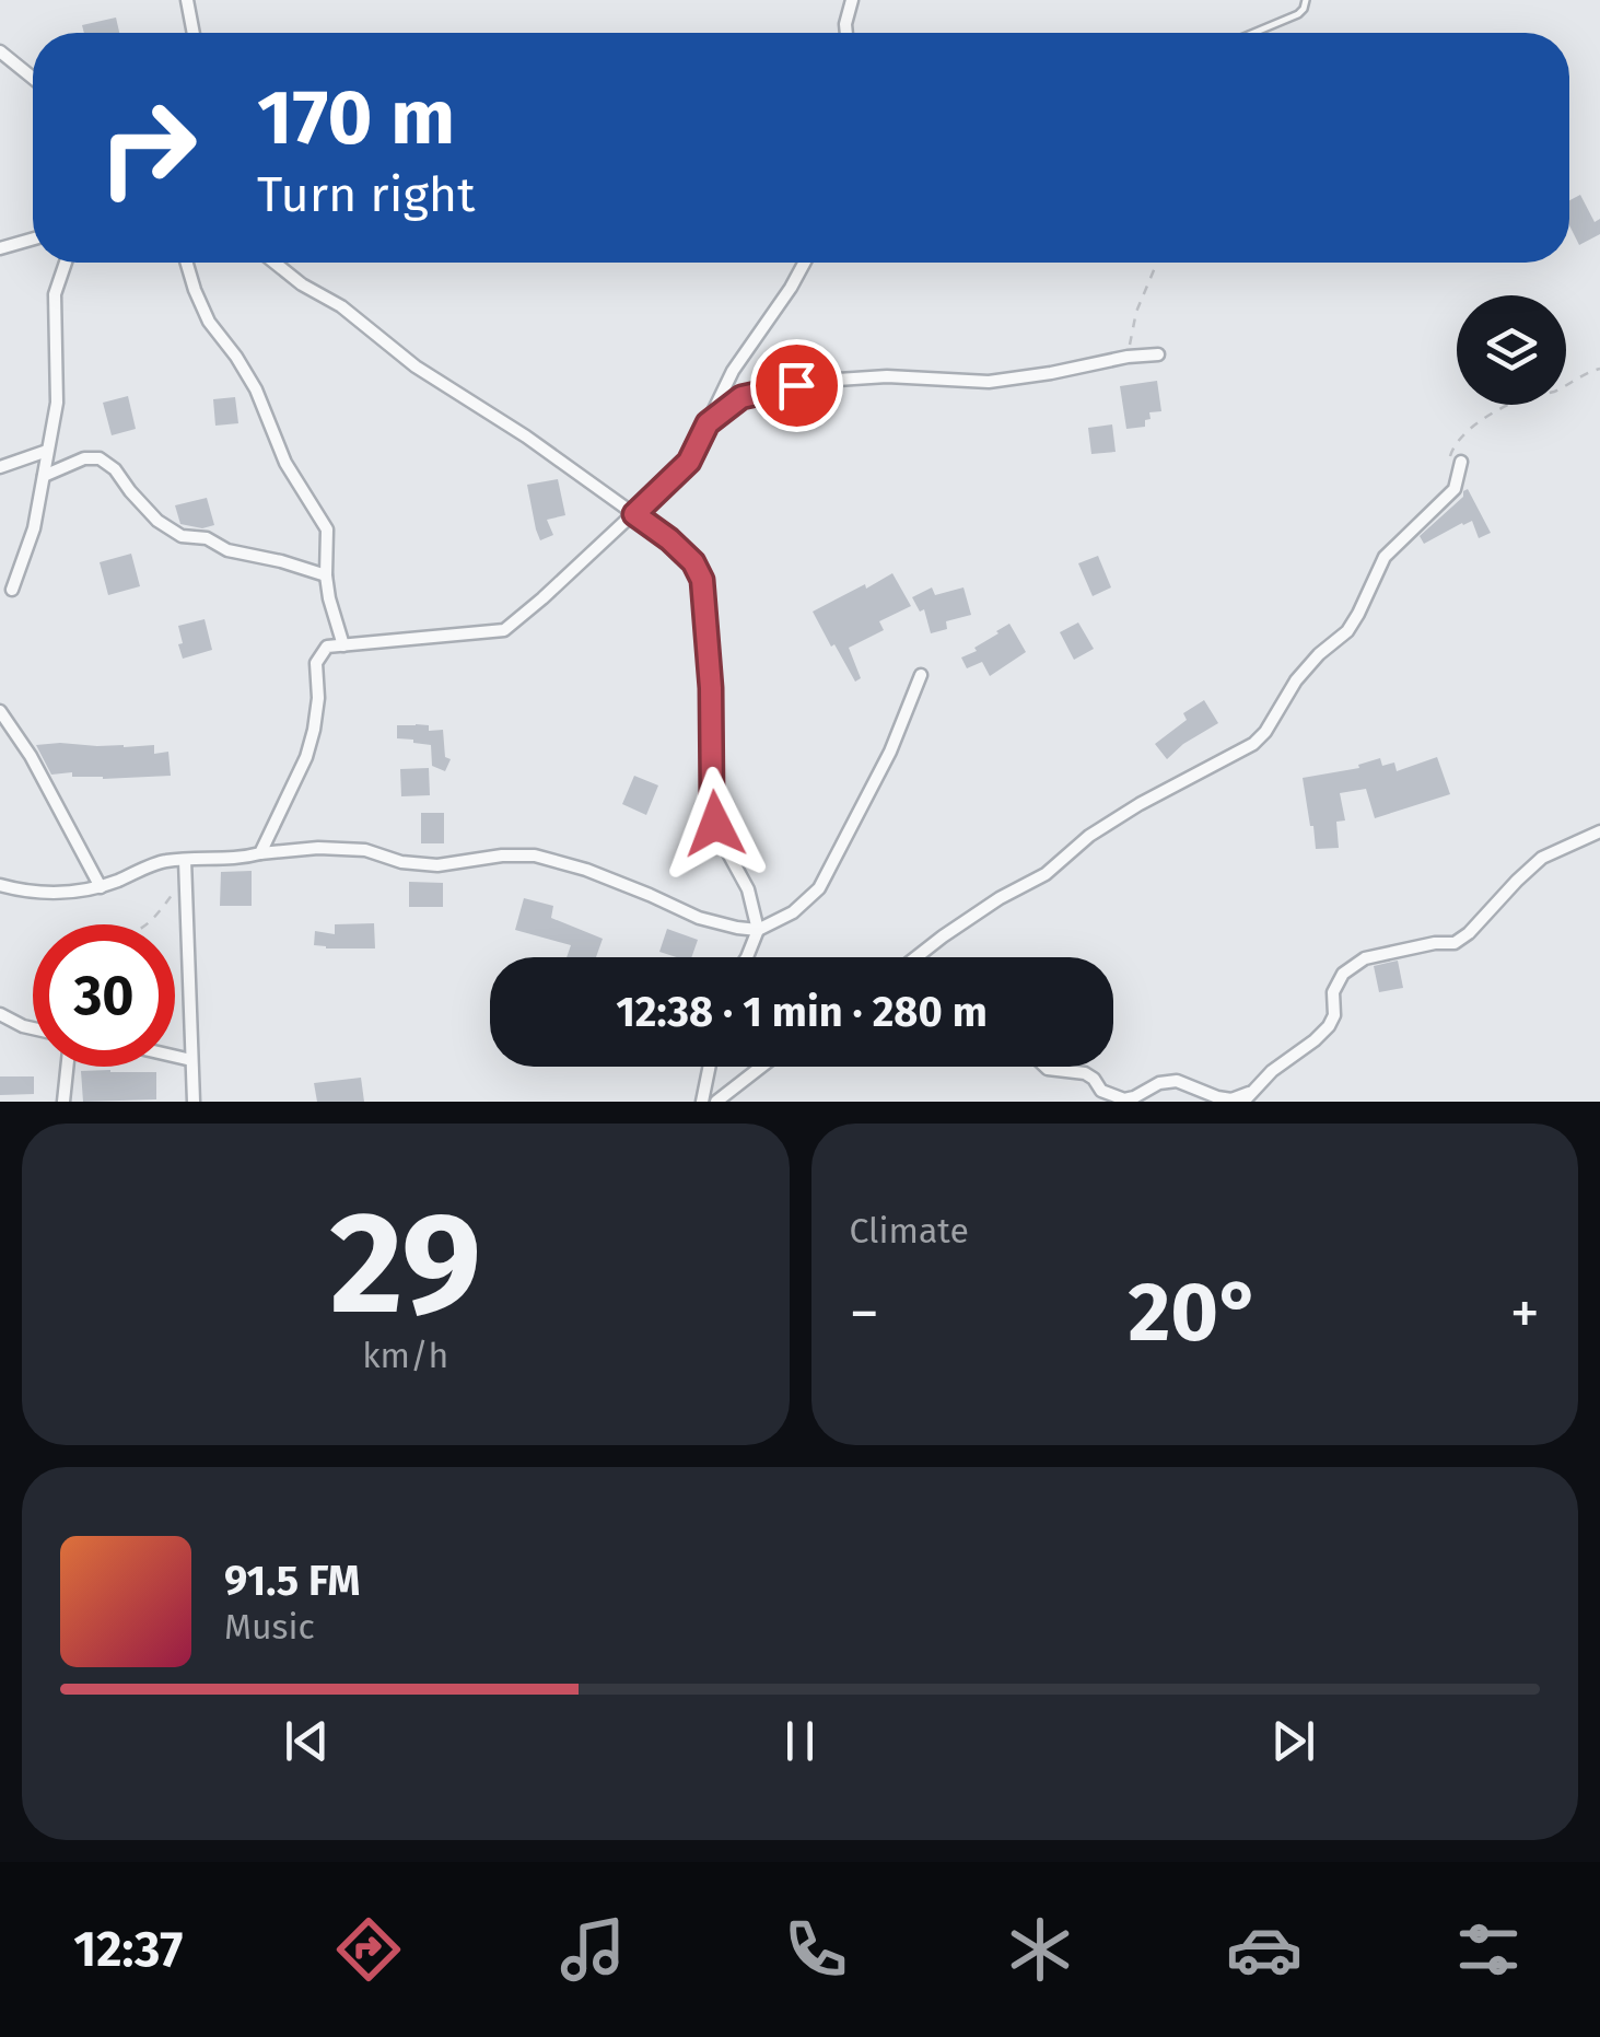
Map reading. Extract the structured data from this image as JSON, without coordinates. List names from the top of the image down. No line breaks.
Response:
{"page":{"turn":["170 m","Turn right"],"limit":"30","trip":"12:38 · 1 min · 280 m","tile":[["29","km/h"],"Climate"],"heat":["−","20°","+"],"song":["91.5 FM","Music"],"tabs":"12:37"}}
